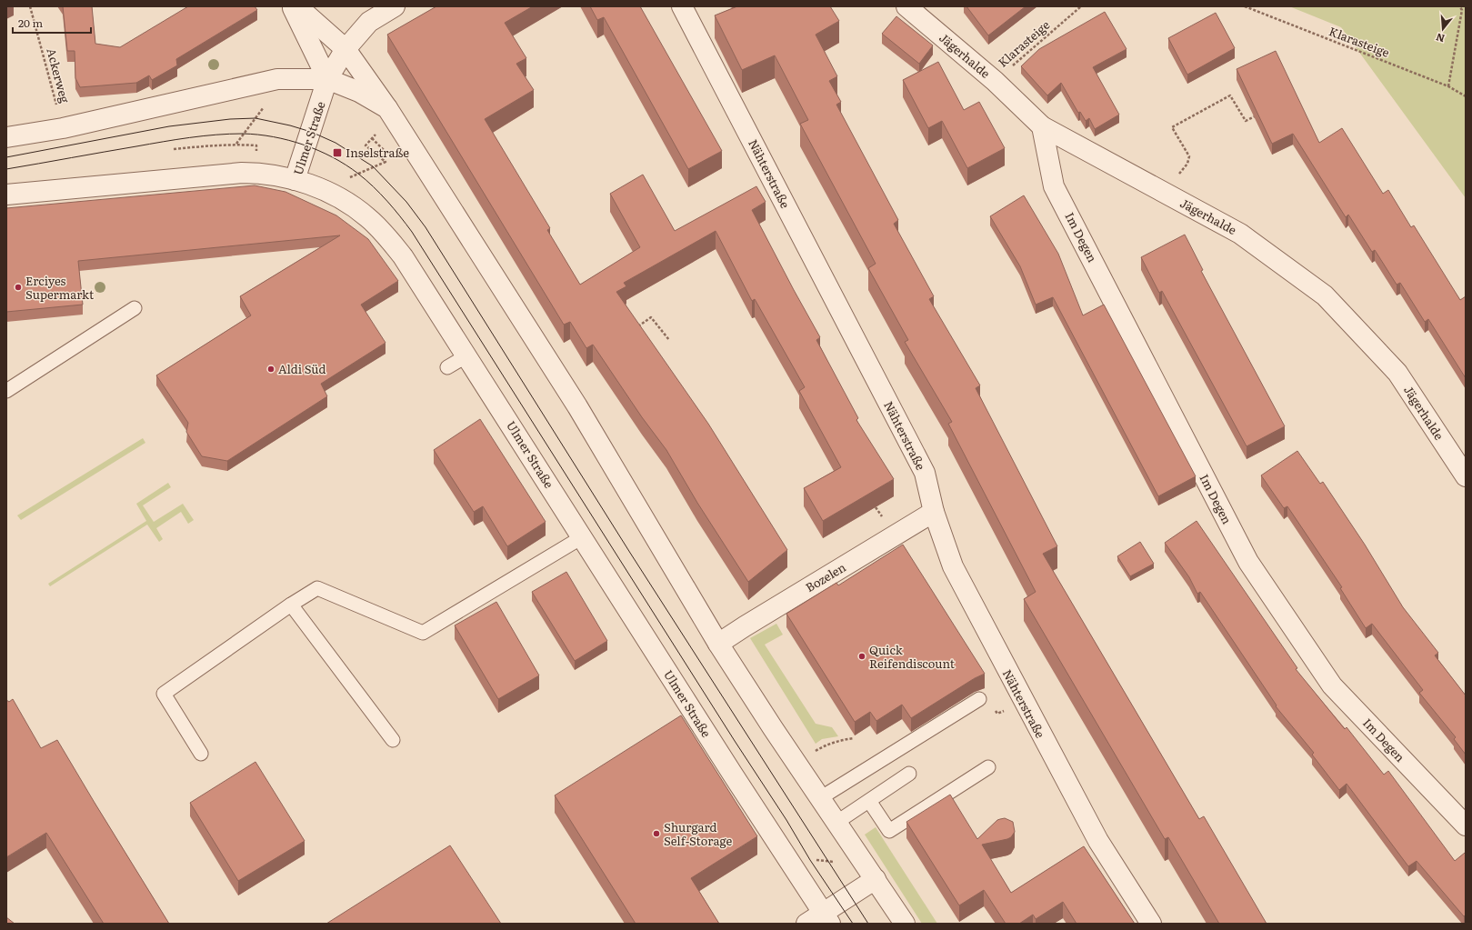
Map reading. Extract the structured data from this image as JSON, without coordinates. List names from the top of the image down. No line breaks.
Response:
{"streets":{"street":["Jägerhalde","Ulmer Straße","Nähterstraße","Im Degen","Bozelen"],"path":["Klarasteige","Ackerweg"]},"crossings":[["Klarasteige","Jägerhalde"],["Jägerhalde","Im Degen"],["Nähterstraße","Bozelen"]],"places":{"transit":["Inselstraße"],"other":["Erciyes Supermarkt","Aldi Süd","Quick Reifendiscount","Shurgard Self-Storage"]},"scale_bar":"20 m","north":"bottom"}
